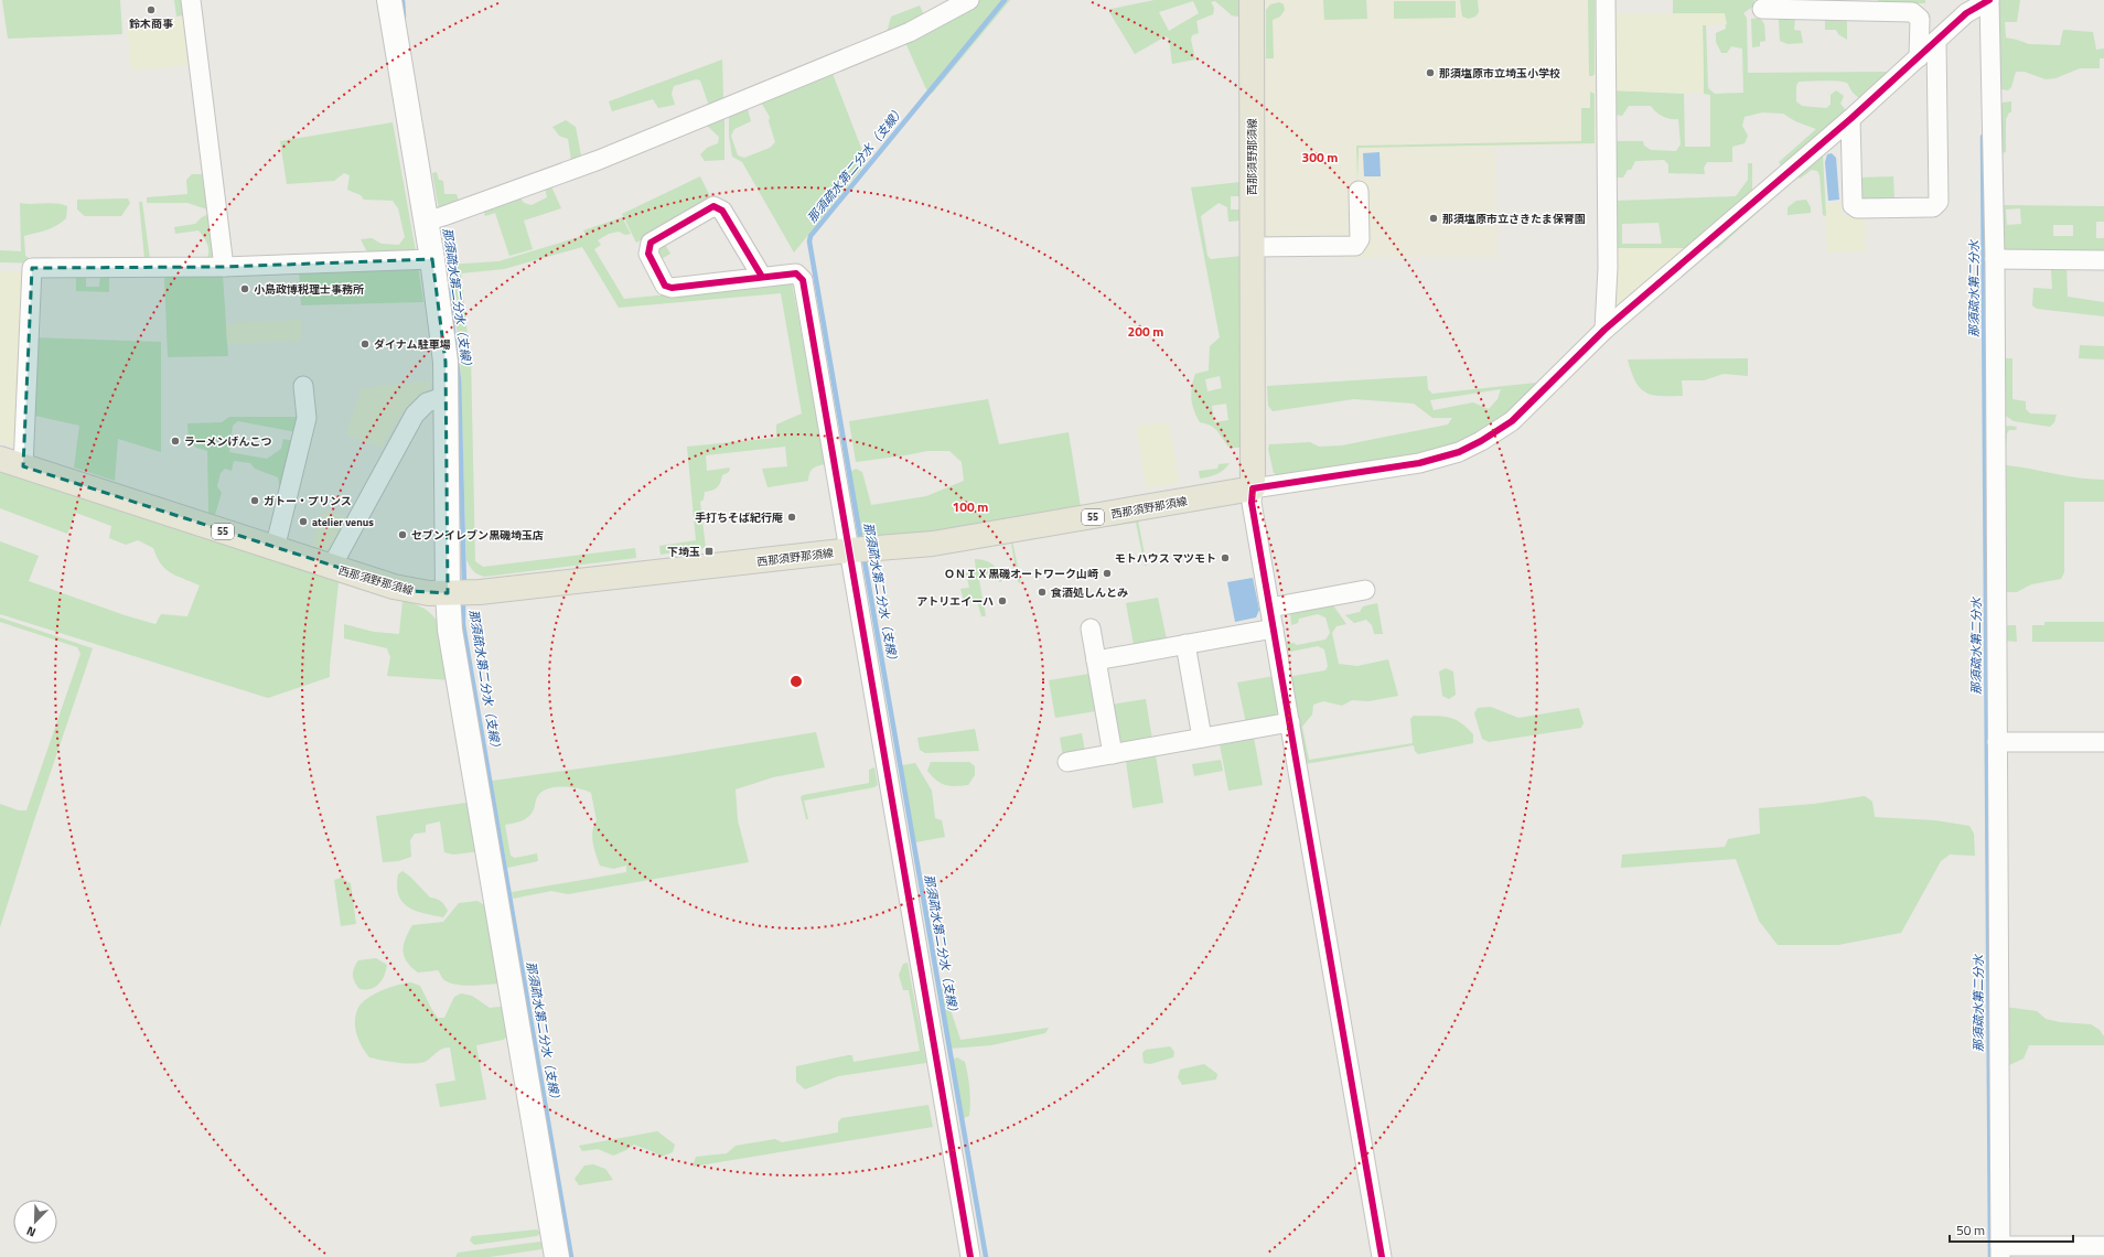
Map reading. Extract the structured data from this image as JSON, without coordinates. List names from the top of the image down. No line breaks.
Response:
{"streets":{"main road":["西那須野那須線","55"]},"water":["那須疏水第二分水（支線）","那須疏水第二分水"],"places":{"other":["鈴木商事","那須塩原市立埼玉小学校","那須塩原市立さきたま保育園","小島政博税理士事務所","ダイナム駐車場","ラーメンげんこつ","ガトー・プリンス","手打ちそば紀行庵","atelier venus","セブンイレブン黒磯埼玉店","モトハウス マツモト","ＯＮＩＸ黒磯オートワーク山崎","食酒処しんとみ","アトリエイーハ"],"transit":["下埼玉"]},"scale_bar":"50 m","north":"bottom left","rings":["300 m","200 m","100 m"]}
